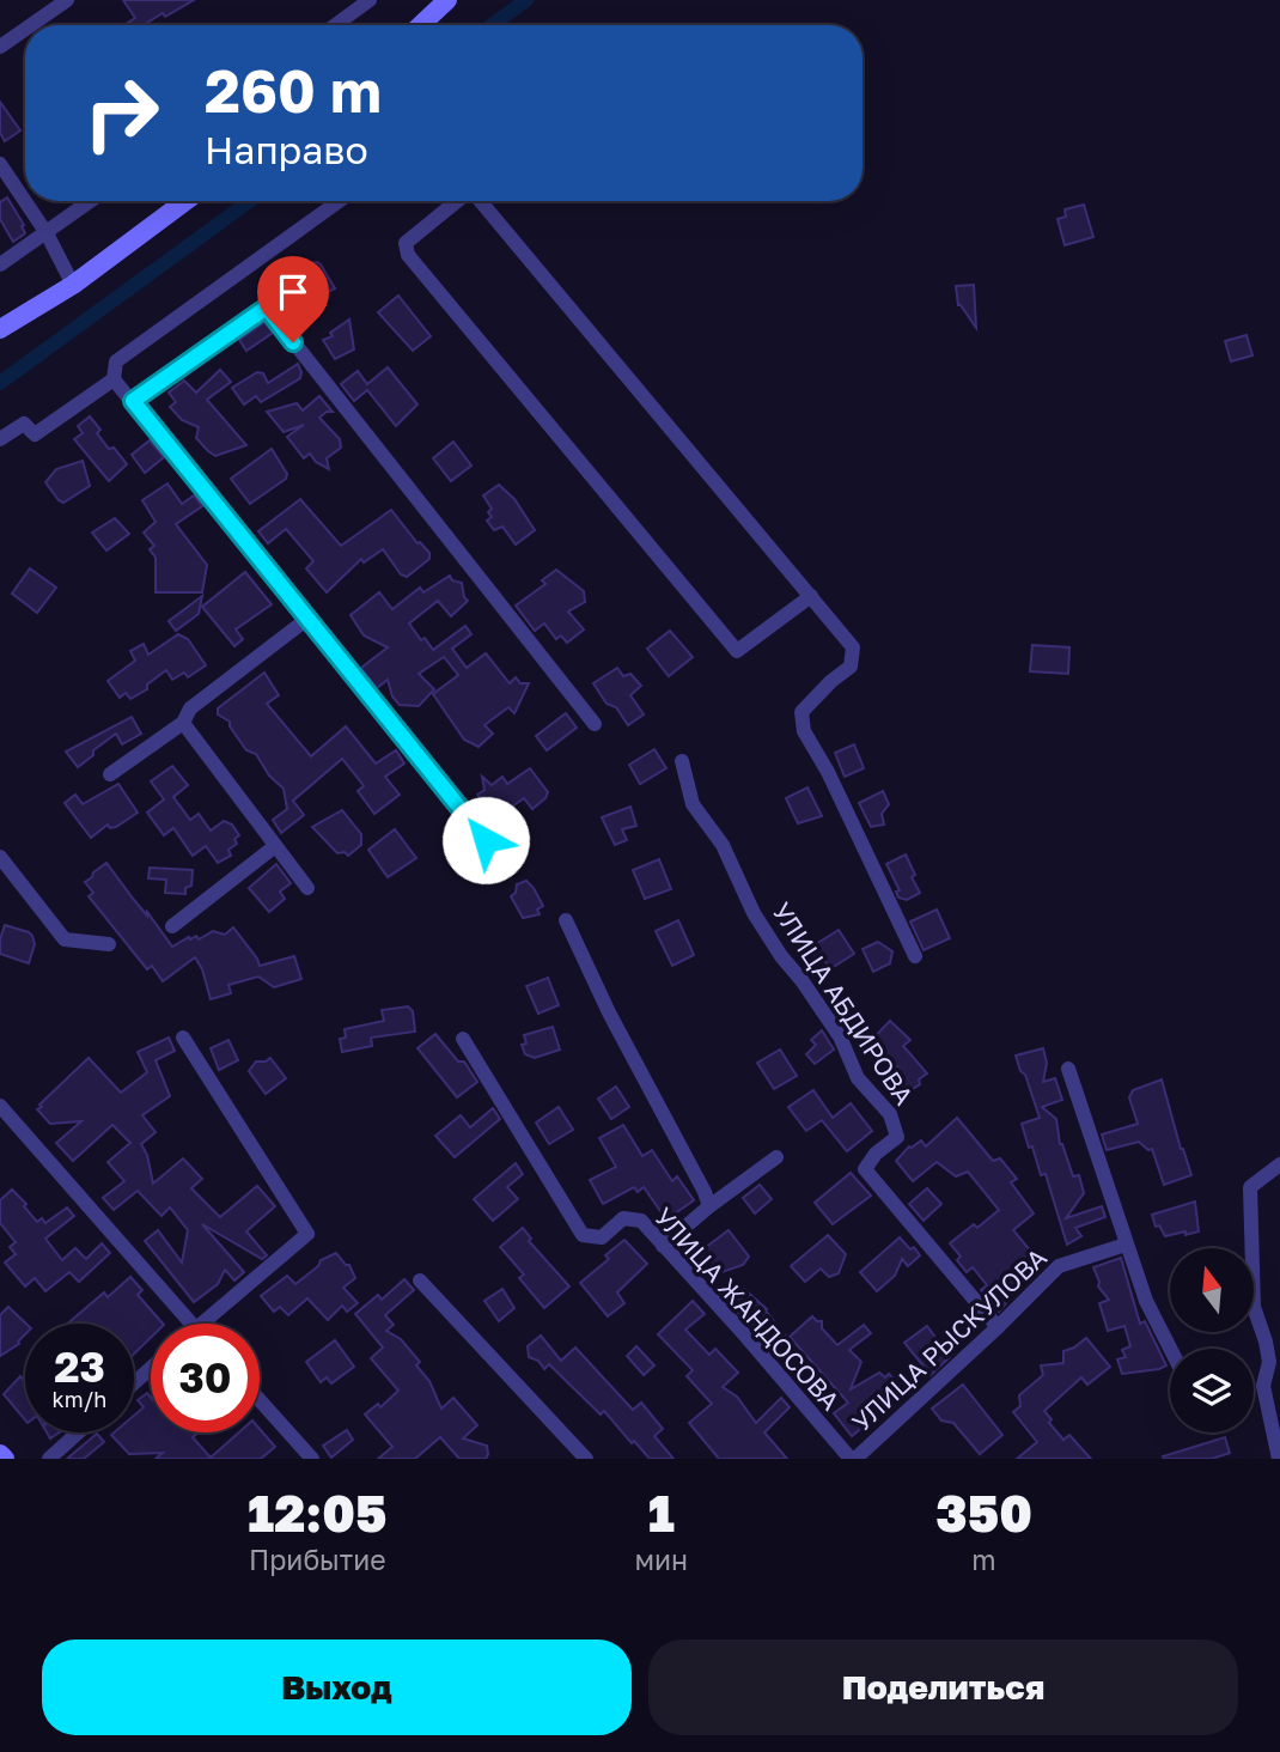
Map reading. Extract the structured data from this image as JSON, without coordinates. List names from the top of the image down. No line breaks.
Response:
{"streets":{"street":["УЛИЦА АБДИРОВА","УЛИЦА ЖАНДОСОВА","УЛИЦА РЫСКУЛОВА"]},"crossings":[["УЛИЦА АБДИРОВА","УЛИЦА РЫСКУЛОВА"],["УЛИЦА ЖАНДОСОВА","УЛИЦА РЫСКУЛОВА"]],"north":"top","page":{"turn":["260 m","Направо"],"speed":"23 km/h","limit":"30","eta":["12:05","Прибытие","1","мин","350","m"],"buttons":["Выход","Поделиться"]}}
